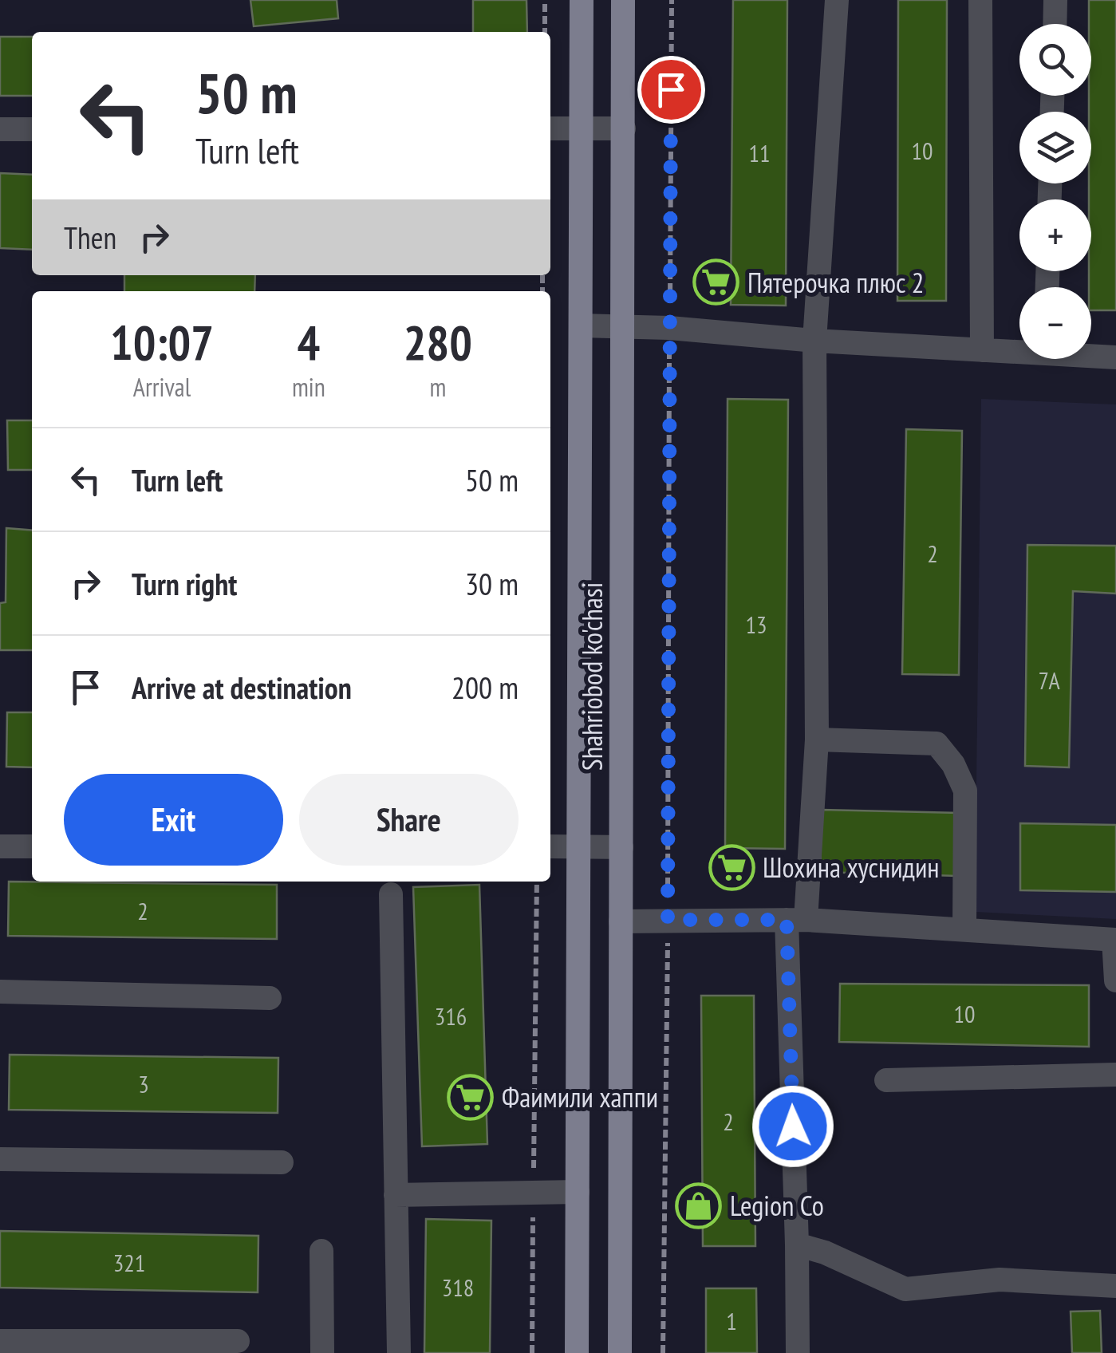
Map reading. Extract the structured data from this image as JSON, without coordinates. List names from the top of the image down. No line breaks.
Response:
{"streets":{"main road":["Shahriobod ko'chasi"]},"places":{"supermarket":["Пятерочка плюс 2","Шохина хуснидин","Фаимили хаппи"],"shop":["Legion Co"]},"house_numbers":["10","11","2","13","7A","2","10","316","3","2","321","318","1"],"page":{"map_buttons":["+","−"],"turn":["50 m","Turn left"],"then":"Then","eta":["10:07","Arrival","4","min","280","m"],"list":[{"name":"Turn left","value":"50 m"},{"name":"Turn right","value":"30 m"},{"name":"Arrive at destination","value":"200 m"}],"buttons":["Exit","Share"]}}
